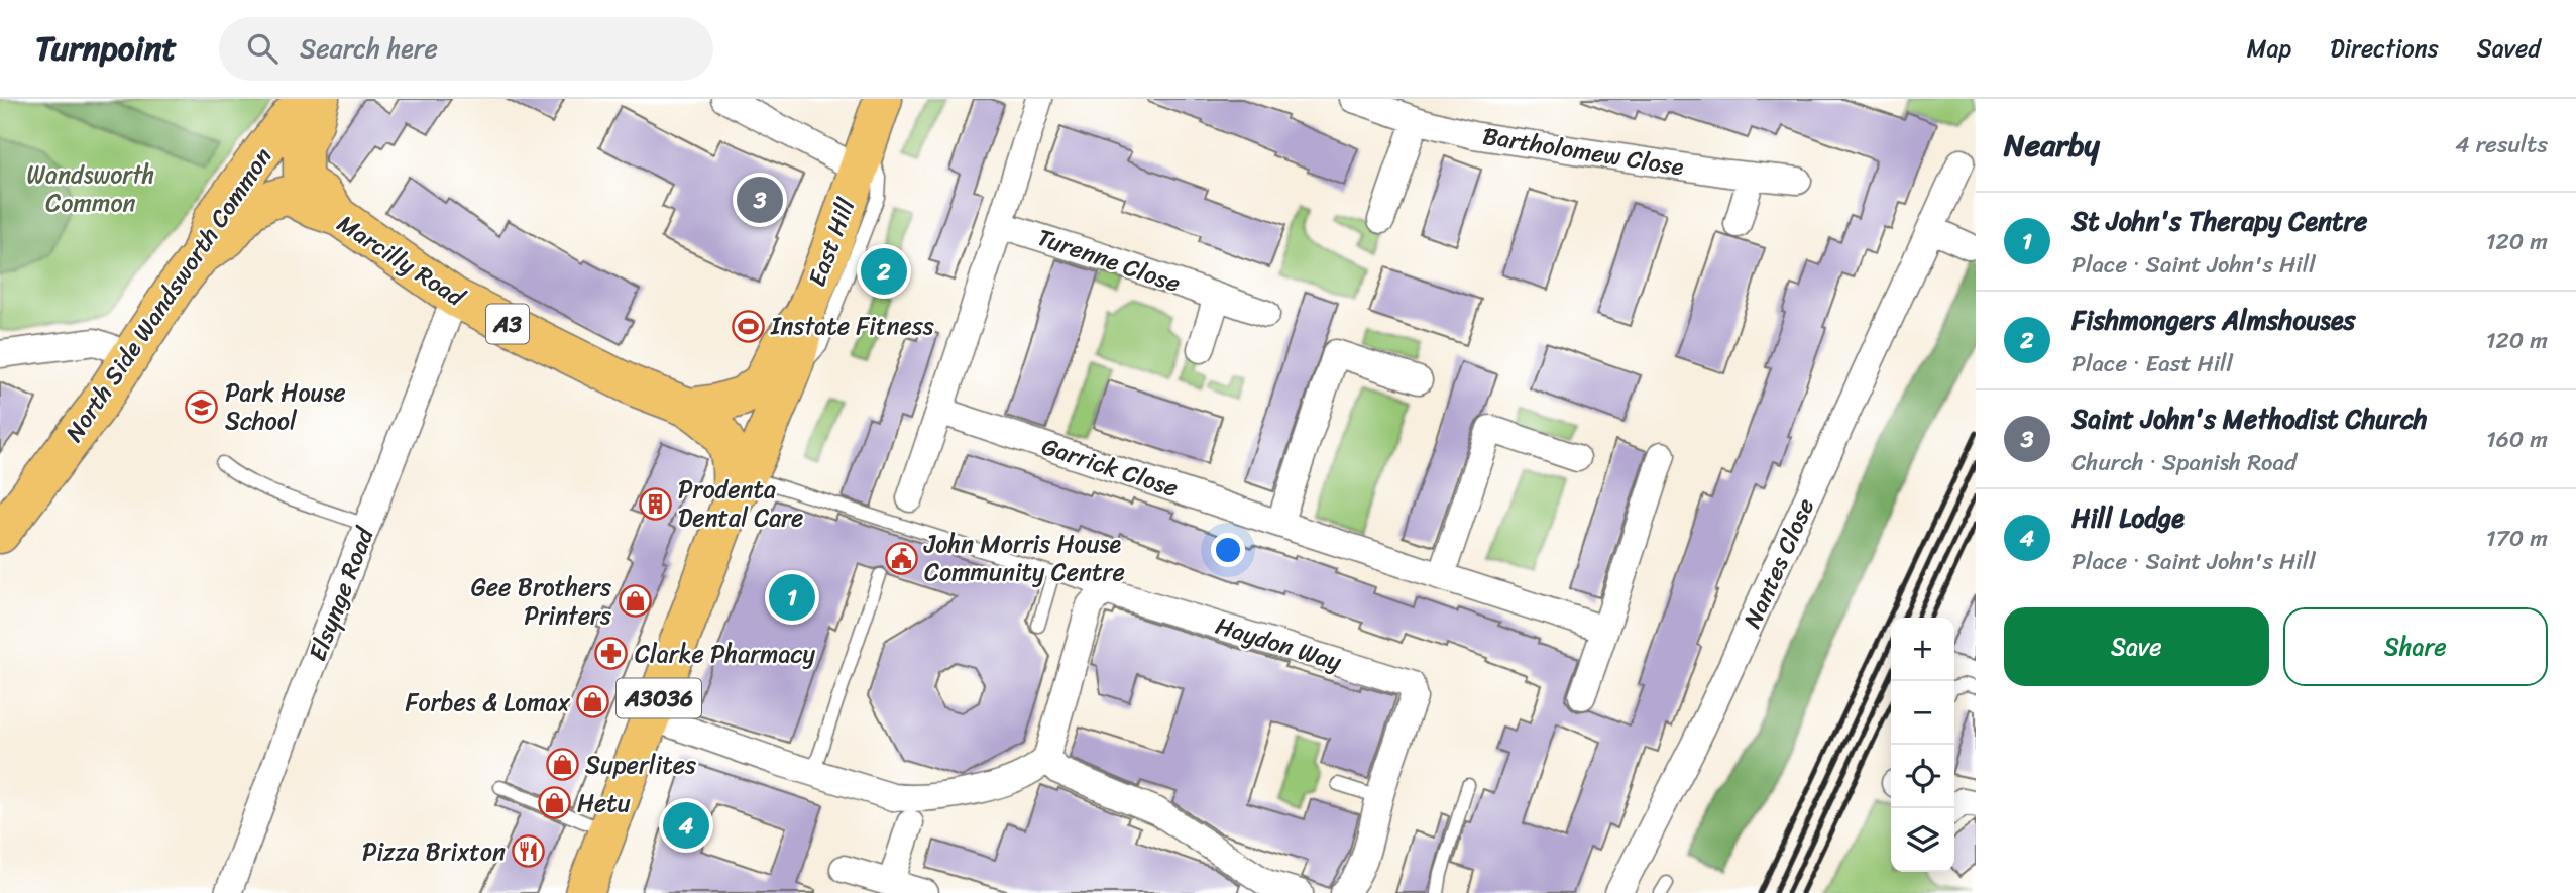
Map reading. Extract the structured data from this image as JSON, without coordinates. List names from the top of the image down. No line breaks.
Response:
{"streets":{"main road":["East Hill","Marcilly Road","North Side Wandsworth Common","A3","A3036"],"street":["Bartholomew Close","Turenne Close","Garrick Close","Nantes Close","Elsynge Road","Haydon Way"]},"crossings":[["East Hill","Marcilly Road"],["East Hill","A3036"],["Marcilly Road","North Side Wandsworth Common"],["Marcilly Road","A3"],["Marcilly Road","Elsynge Road"],["Marcilly Road","A3036"],["North Side Wandsworth Common","A3"]],"parks":["Wandsworth Common"],"places":{"sports":["Instate Fitness"],"school or university":["Park House School"],"building":["Prodenta Dental Care"],"public building":["John Morris House Community Centre"],"shop":["Gee Brothers Printers","Forbes & Lomax","Superlites","Hetu"],"pharmacy":["Clarke Pharmacy"],"restaurant":["Pizza Brixton"]},"page":{"header":"Turnpoint","search":"Search here","nav":["Map","Directions","Saved"],"heading":["Nearby","4 results"],"pins":["3","2","1","4"],"list":[{"mark":"1","name":"St John's Therapy Centre","note":"Place · Saint John's Hill","value":"120 m"},{"mark":"2","name":"Fishmongers Almshouses","note":"Place · East Hill","value":"120 m"},{"mark":"3","name":"Saint John's Methodist Church","note":"Church · Spanish Road","value":"160 m"},{"mark":"4","name":"Hill Lodge","note":"Place · Saint John's Hill","value":"170 m"}],"buttons":["Save","Share"],"map_buttons":["+","−"]}}
